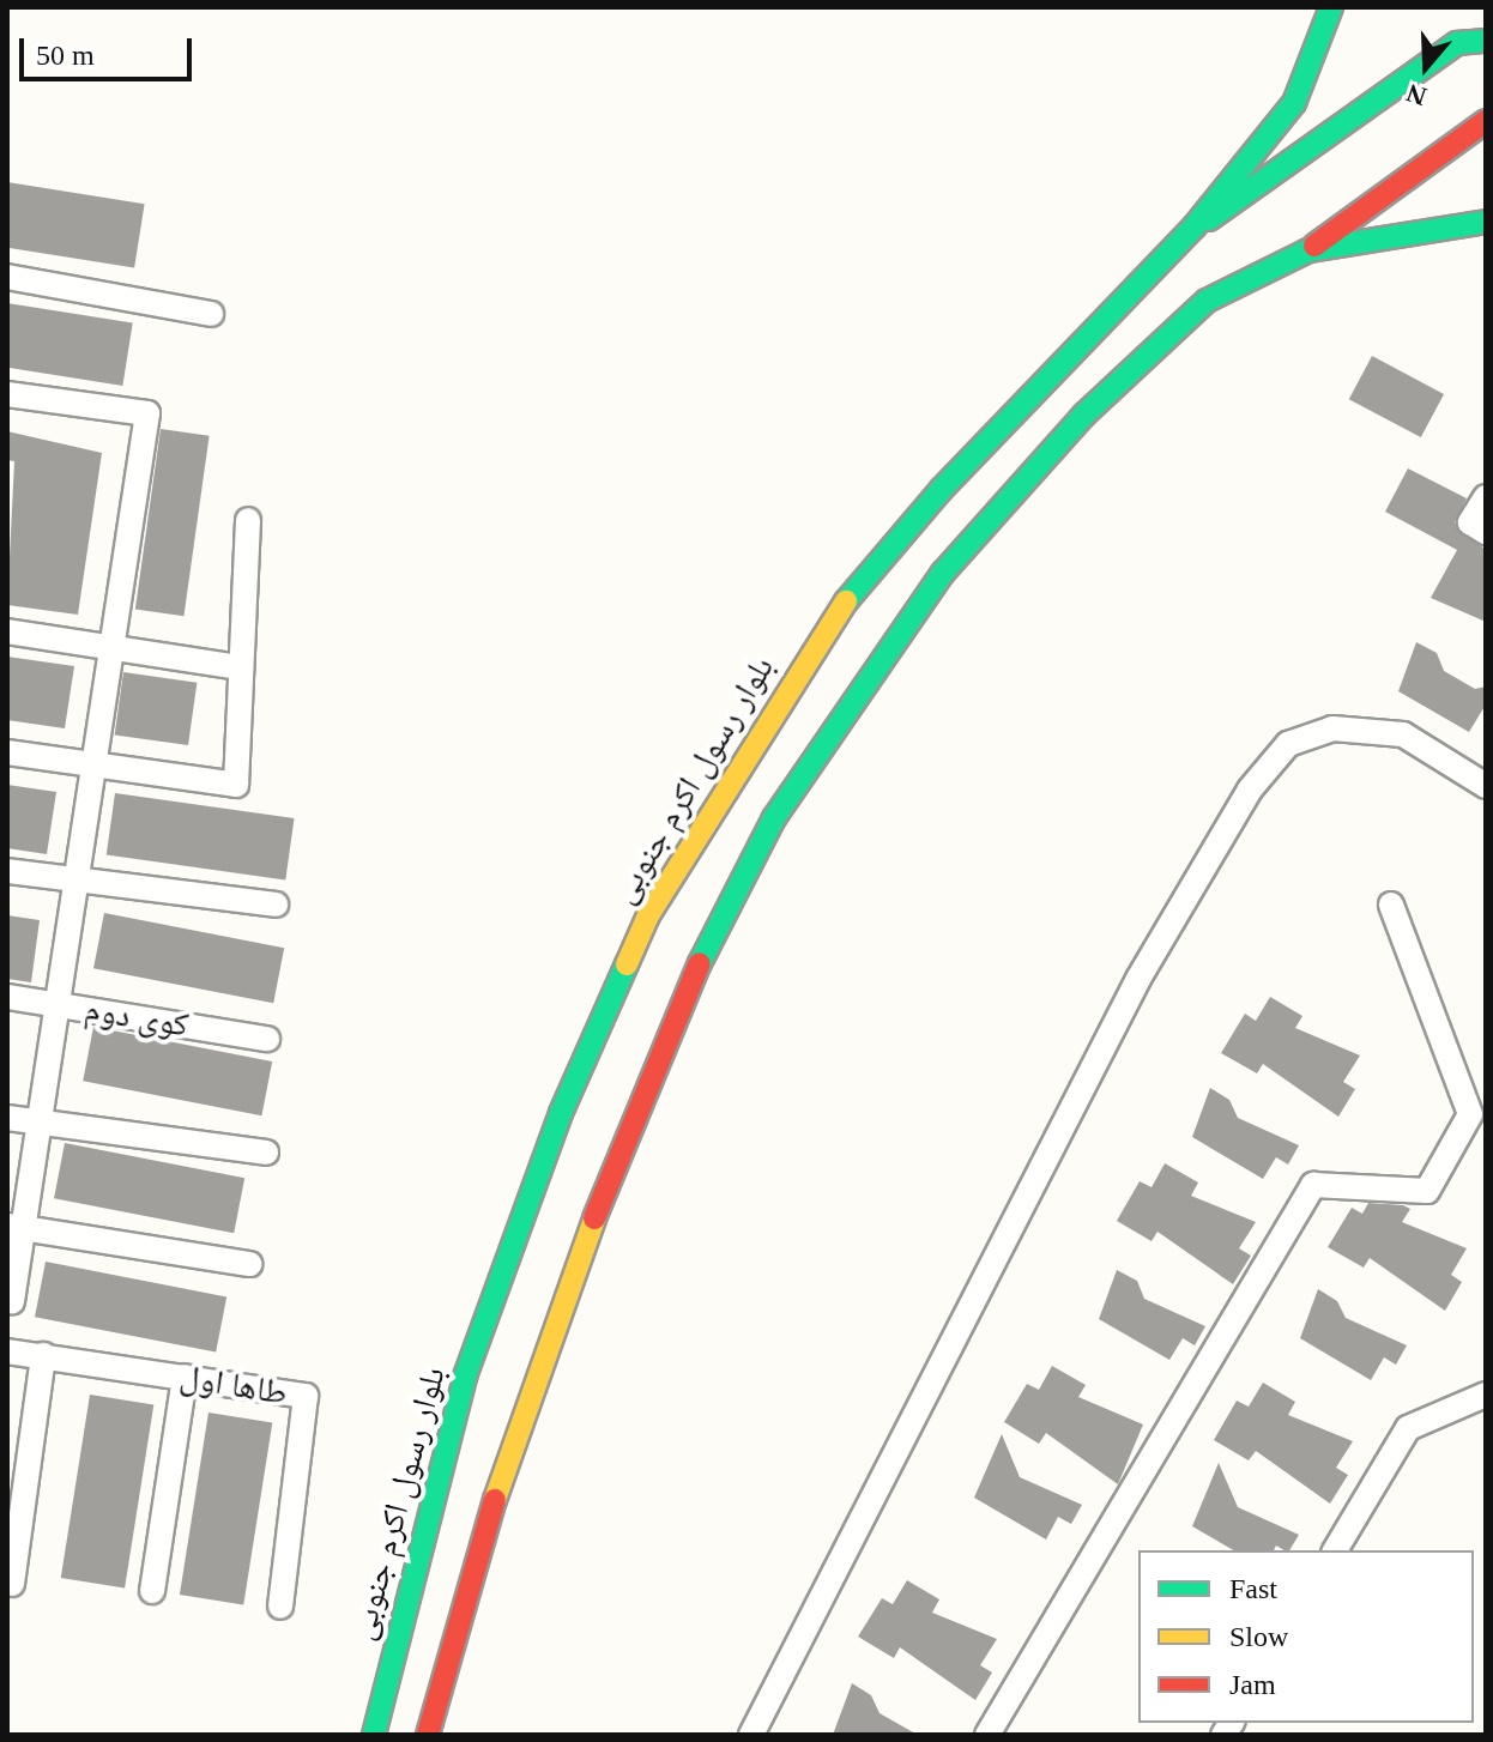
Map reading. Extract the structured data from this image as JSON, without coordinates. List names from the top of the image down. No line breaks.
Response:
{"streets":{"main road":["بلوار رسول اکرم جنوبی"],"street":["کوی دوم","طاها اول"]},"legend":["Fast","Slow","Jam"],"scale_bar":"50 m","north":"bottom"}
